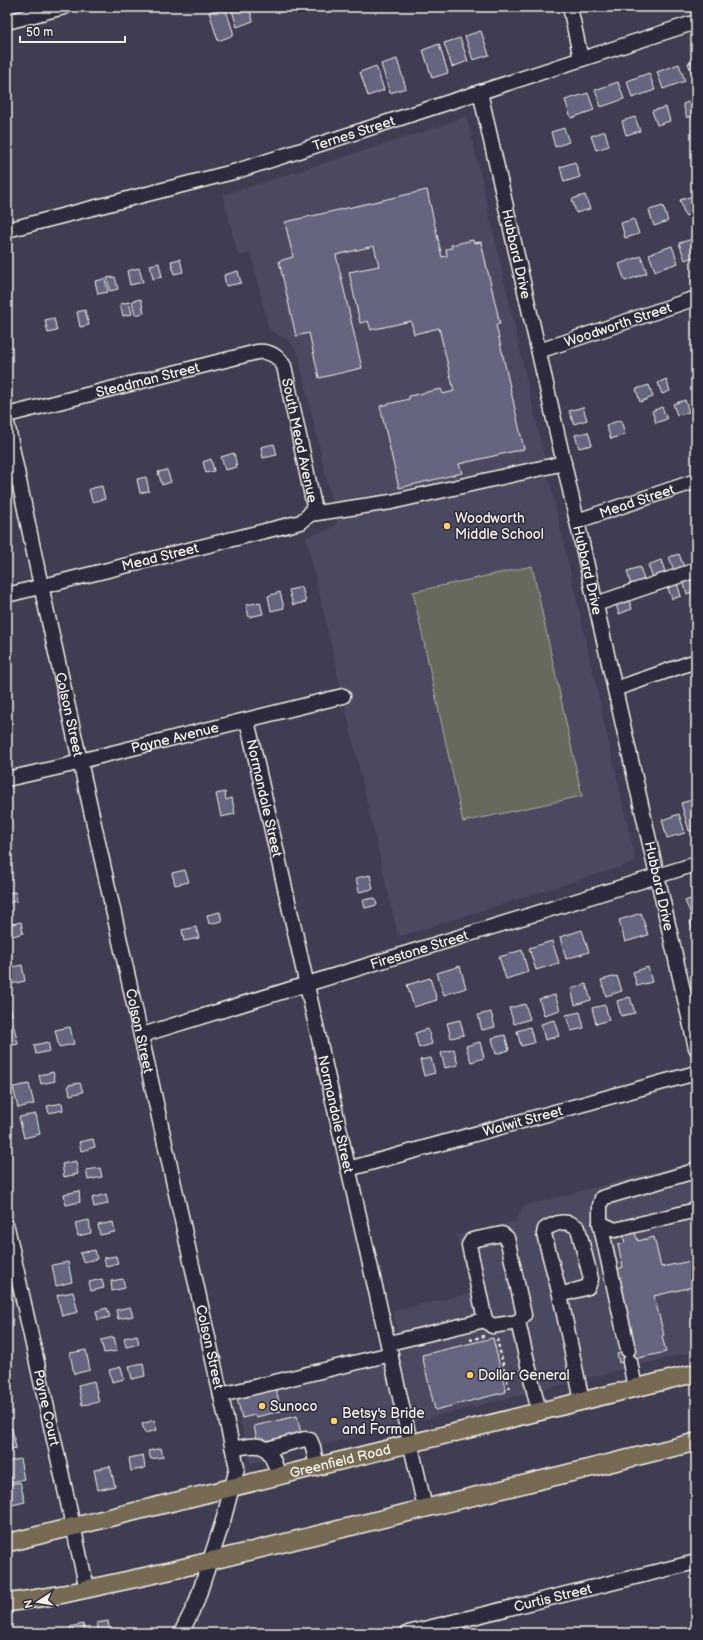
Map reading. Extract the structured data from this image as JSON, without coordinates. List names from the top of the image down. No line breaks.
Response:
{"streets":{"main road":["Greenfield Road"],"street":["Ternes Street","Hubbard Drive","Woodworth Street","Steadman Street","South Mead Avenue","Mead Street","Colson Street","Payne Avenue","Normandale Street","Firestone Street","Walwit Street","Payne Court","Curtis Street"]},"crossings":[["Ternes Street","Hubbard Drive"],["Hubbard Drive","Woodworth Street"],["Hubbard Drive","Mead Street"],["Hubbard Drive","Firestone Street"],["Steadman Street","South Mead Avenue"],["South Mead Avenue","Mead Street"],["Mead Street","Colson Street"],["Colson Street","Payne Avenue"],["Colson Street","Firestone Street"],["Colson Street","Greenfield Road"],["Payne Avenue","Normandale Street"],["Normandale Street","Firestone Street"],["Normandale Street","Walwit Street"],["Normandale Street","Greenfield Road"],["Payne Court","Greenfield Road"]],"places":["Woodworth Middle School","Dollar General","Sunoco","Betsy's Bride and Formal"],"scale_bar":"50 m","north":"left"}
